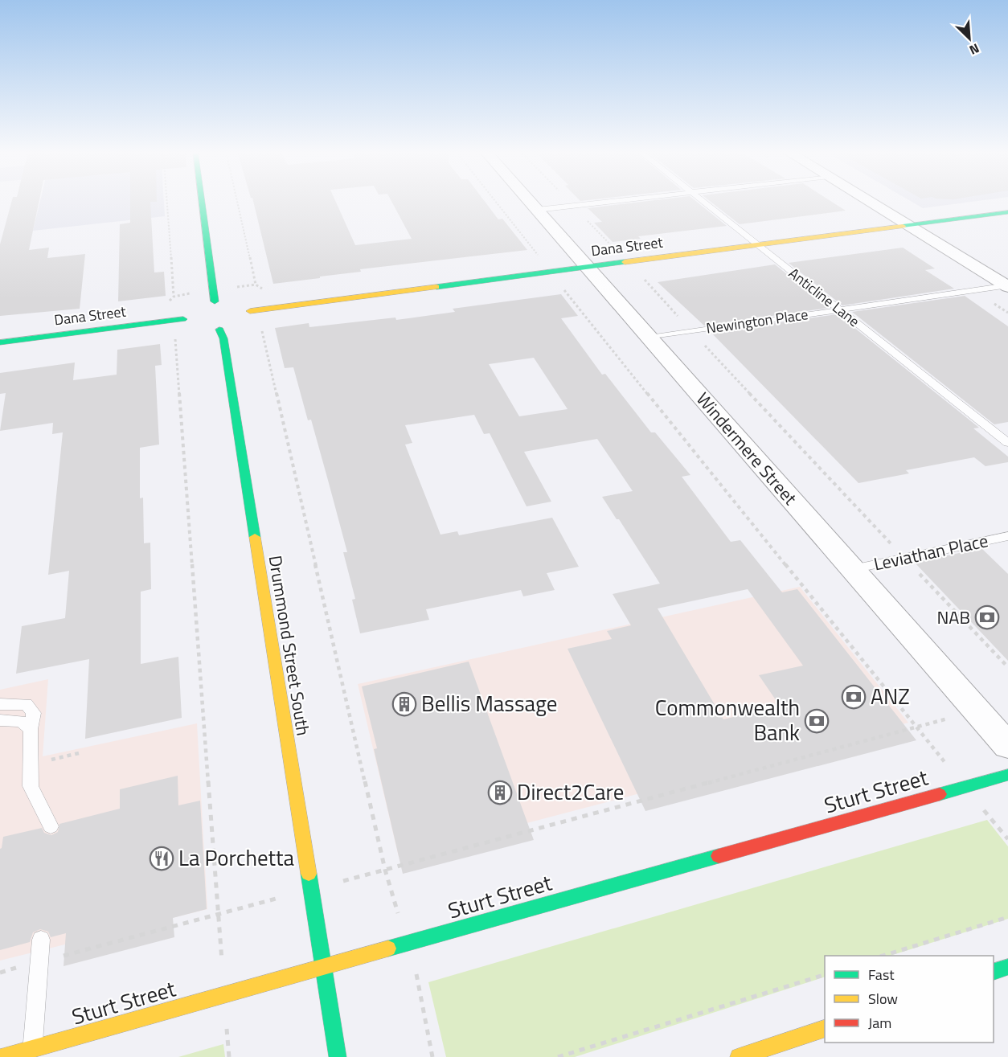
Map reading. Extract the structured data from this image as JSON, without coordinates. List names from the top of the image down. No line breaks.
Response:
{"streets":{"main road":["Dana Street","Drummond Street South","Sturt Street"],"street":["Windermere Street"],"lane":["Anticline Lane","Newington Place","Leviathan Place"]},"crossings":[["Dana Street","Anticline Lane"],["Dana Street","Windermere Street"],["Dana Street","Drummond Street South"],["Anticline Lane","Newington Place"],["Newington Place","Windermere Street"],["Windermere Street","Leviathan Place"],["Drummond Street South","Sturt Street"]],"places":{"bank":["NAB","ANZ","Commonwealth Bank"],"building":["Bellis Massage","Direct2Care"],"restaurant":["La Porchetta"]},"legend":["Fast","Slow","Jam"],"north":"bottom right"}
